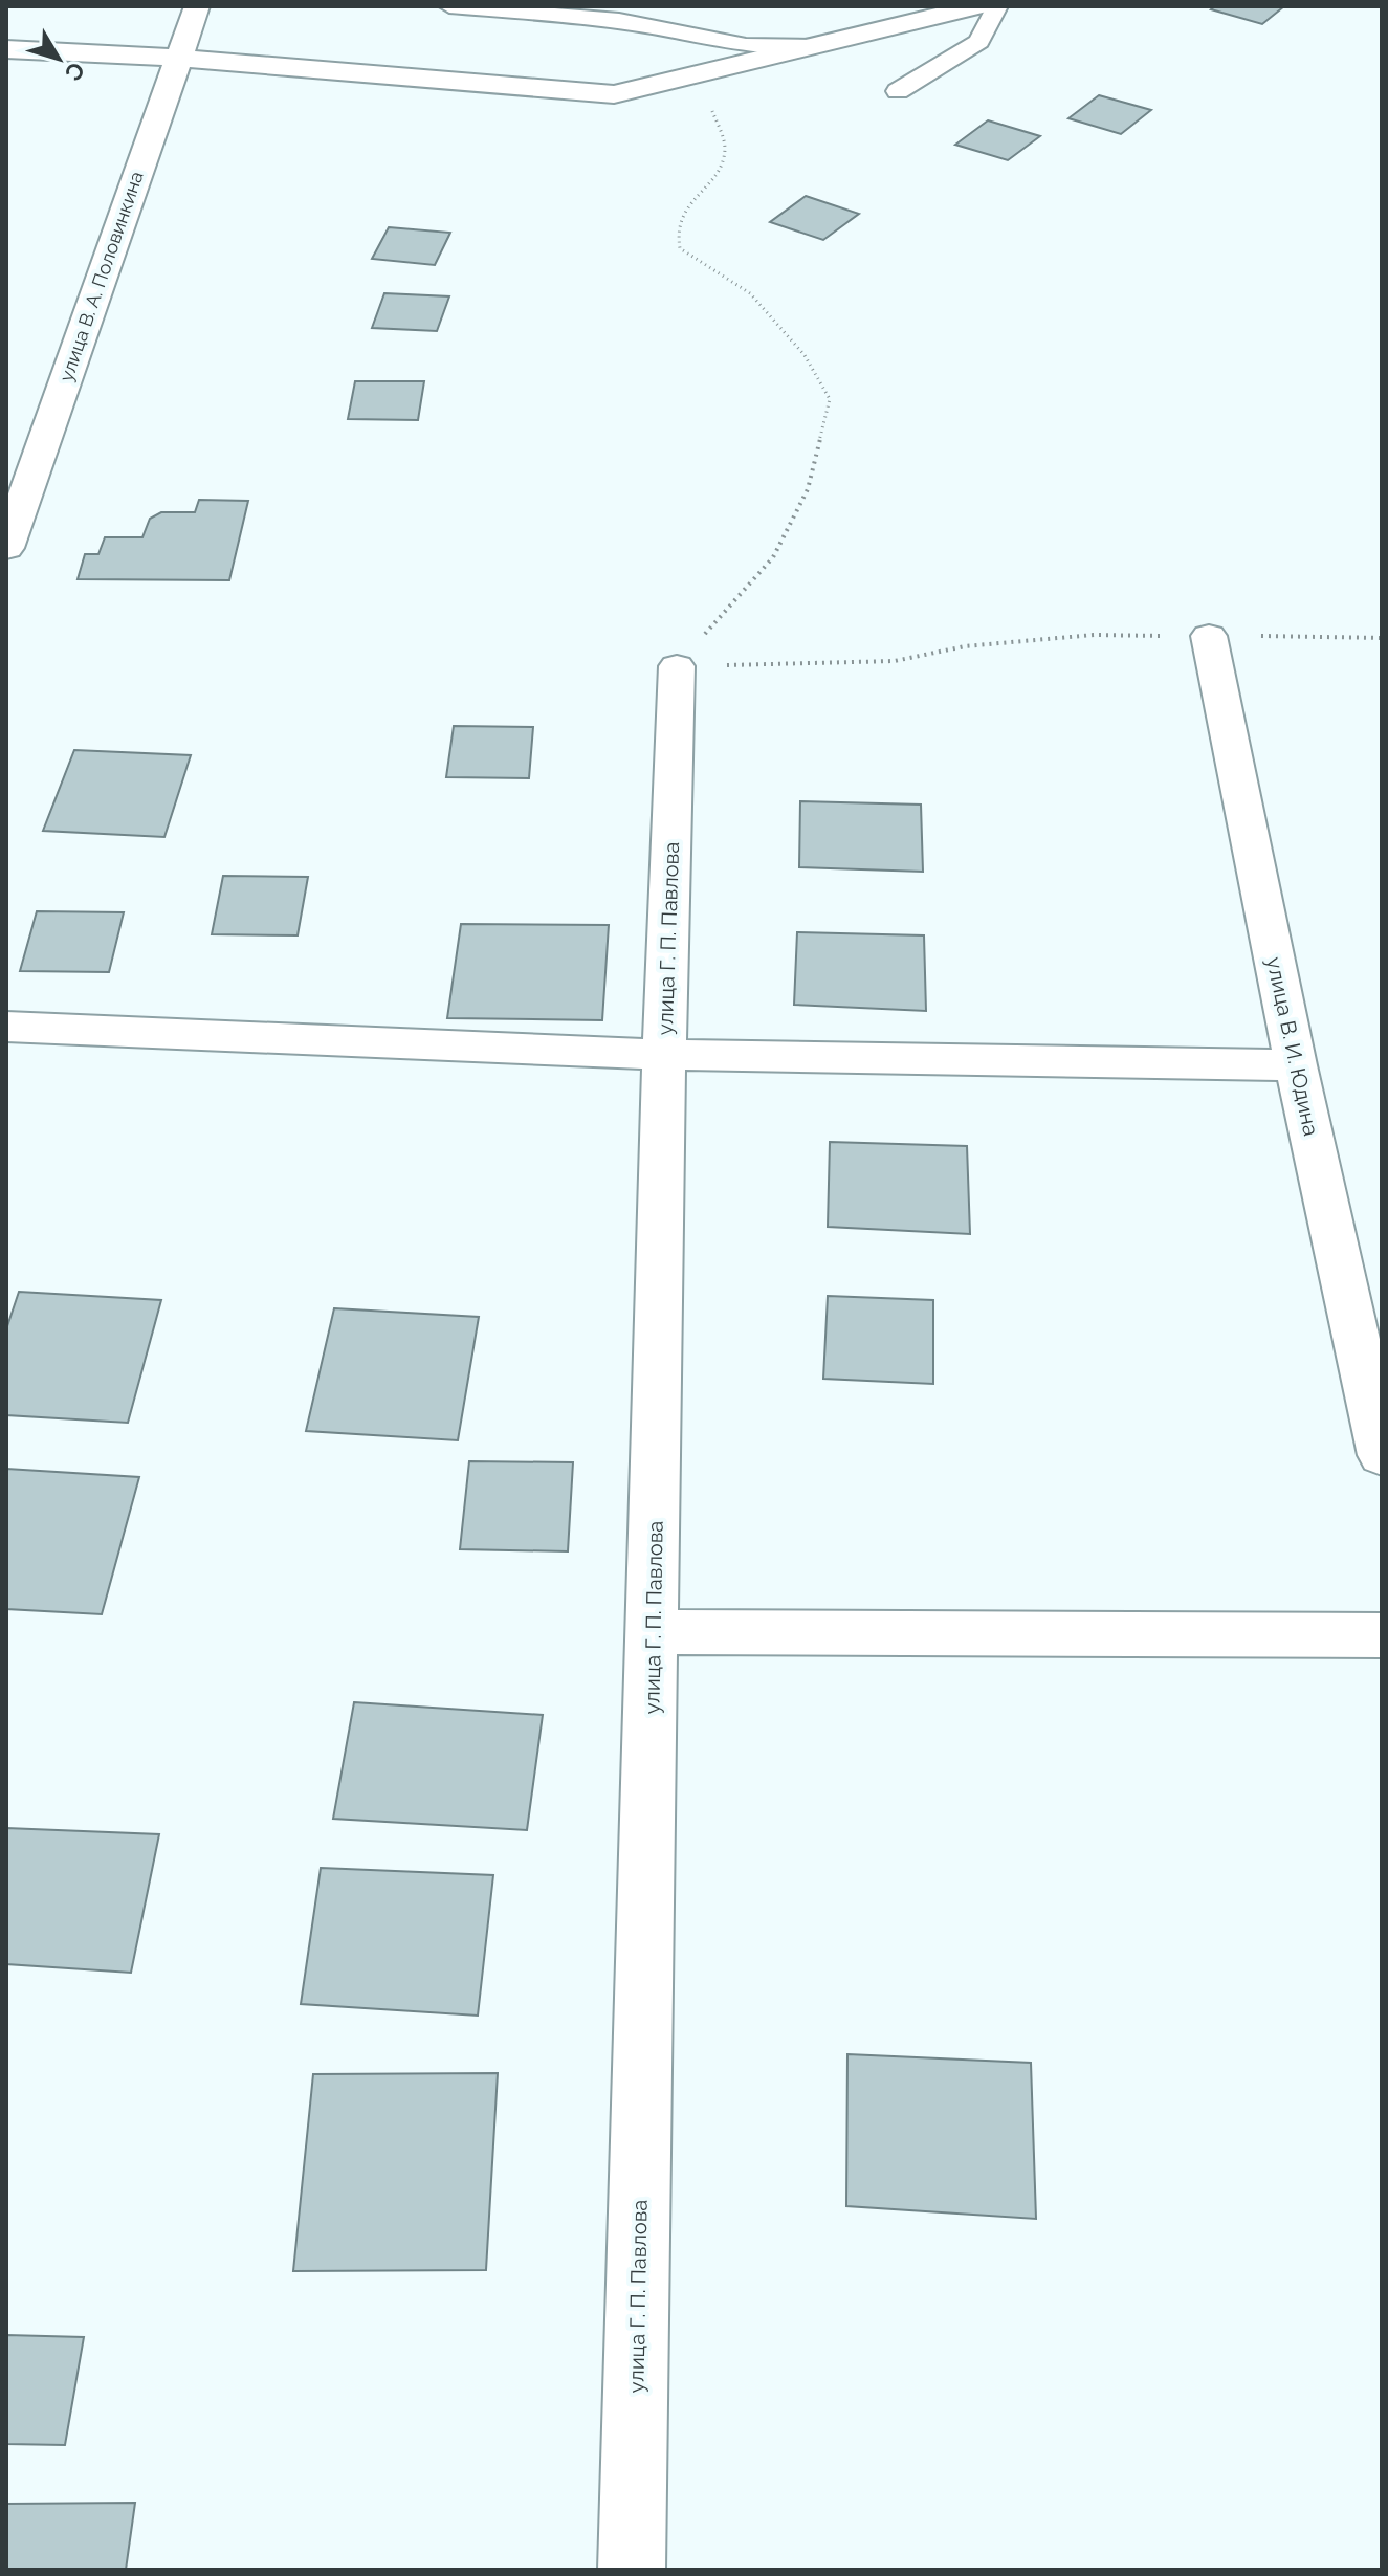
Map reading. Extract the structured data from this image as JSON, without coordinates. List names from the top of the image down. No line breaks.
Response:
{"streets":{"street":["улица В. А. Половинкина","улица Г. П. Павлова","улица В. И. Юдина"]},"north":"bottom right"}
